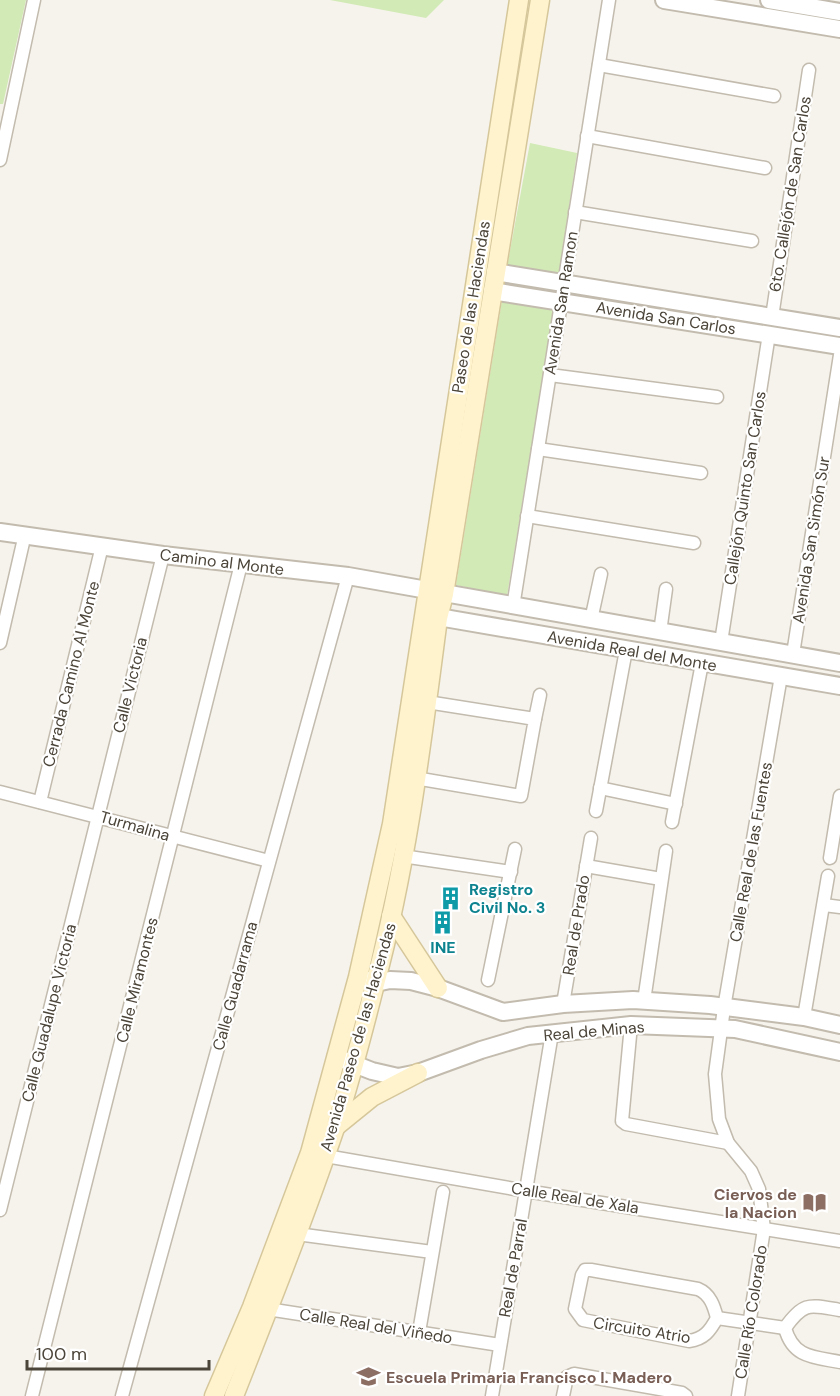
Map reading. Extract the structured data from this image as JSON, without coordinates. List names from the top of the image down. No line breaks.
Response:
{"streets":{"main road":["Paseo de las Haciendas","Avenida Paseo de las Haciendas"],"street":["6to. Callejón de San Carlos","Avenida San Ramon","Avenida San Carlos","Callejón Quinto San Carlos","Avenida San Simón Sur","Camino al Monte","Avenida Real del Monte","Cerrada Camino Al Monte","Calle Victoria","Turmalina","Calle Real de las Fuentes","Real de Prado","Calle Miramontes","Calle Guadarrama","Calle Guadalupe Victoria","Real de Minas","Calle Real de Xala","Real de Parral","Calle Río Colorado","Calle Real del Viñedo","Circuito Atrio"]},"crossings":[["6to. Callejón de San Carlos","Avenida San Carlos"],["6to. Callejón de San Carlos","Callejón Quinto San Carlos"],["Avenida San Ramon","Avenida San Carlos"],["Avenida San Ramon","Avenida Real del Monte"],["Paseo de las Haciendas","Avenida San Carlos"],["Paseo de las Haciendas","Camino al Monte"],["Paseo de las Haciendas","Avenida Real del Monte"],["Paseo de las Haciendas","Avenida Paseo de las Haciendas"],["Avenida San Carlos","Callejón Quinto San Carlos"],["Callejón Quinto San Carlos","Avenida Real del Monte"],["Avenida San Simón Sur","Avenida Real del Monte"],["Camino al Monte","Avenida Real del Monte"],["Camino al Monte","Cerrada Camino Al Monte"],["Camino al Monte","Calle Victoria"],["Camino al Monte","Calle Miramontes"],["Camino al Monte","Calle Guadarrama"],["Camino al Monte","Avenida Paseo de las Haciendas"],["Avenida Real del Monte","Calle Real de las Fuentes"],["Avenida Real del Monte","Avenida Paseo de las Haciendas"],["Cerrada Camino Al Monte","Turmalina"],["Calle Victoria","Turmalina"],["Calle Victoria","Calle Guadalupe Victoria"],["Turmalina","Calle Miramontes"],["Turmalina","Calle Guadarrama"],["Turmalina","Calle Guadalupe Victoria"],["Calle Real de las Fuentes","Real de Minas"],["Calle Real de las Fuentes","Calle Río Colorado"],["Real de Prado","Real de Minas"],["Real de Minas","Avenida Paseo de las Haciendas"],["Real de Minas","Real de Parral"],["Avenida Paseo de las Haciendas","Calle Real de Xala"],["Avenida Paseo de las Haciendas","Calle Real del Viñedo"],["Calle Real de Xala","Real de Parral"],["Calle Real de Xala","Calle Río Colorado"],["Real de Parral","Calle Real del Viñedo"]],"places":{"building":["Registro Civil No. 3","INE"],"library":["Ciervos de la Nacion"],"school or university":["Escuela Primaria Francisco I. Madero"]},"scale_bar":"100 m"}
